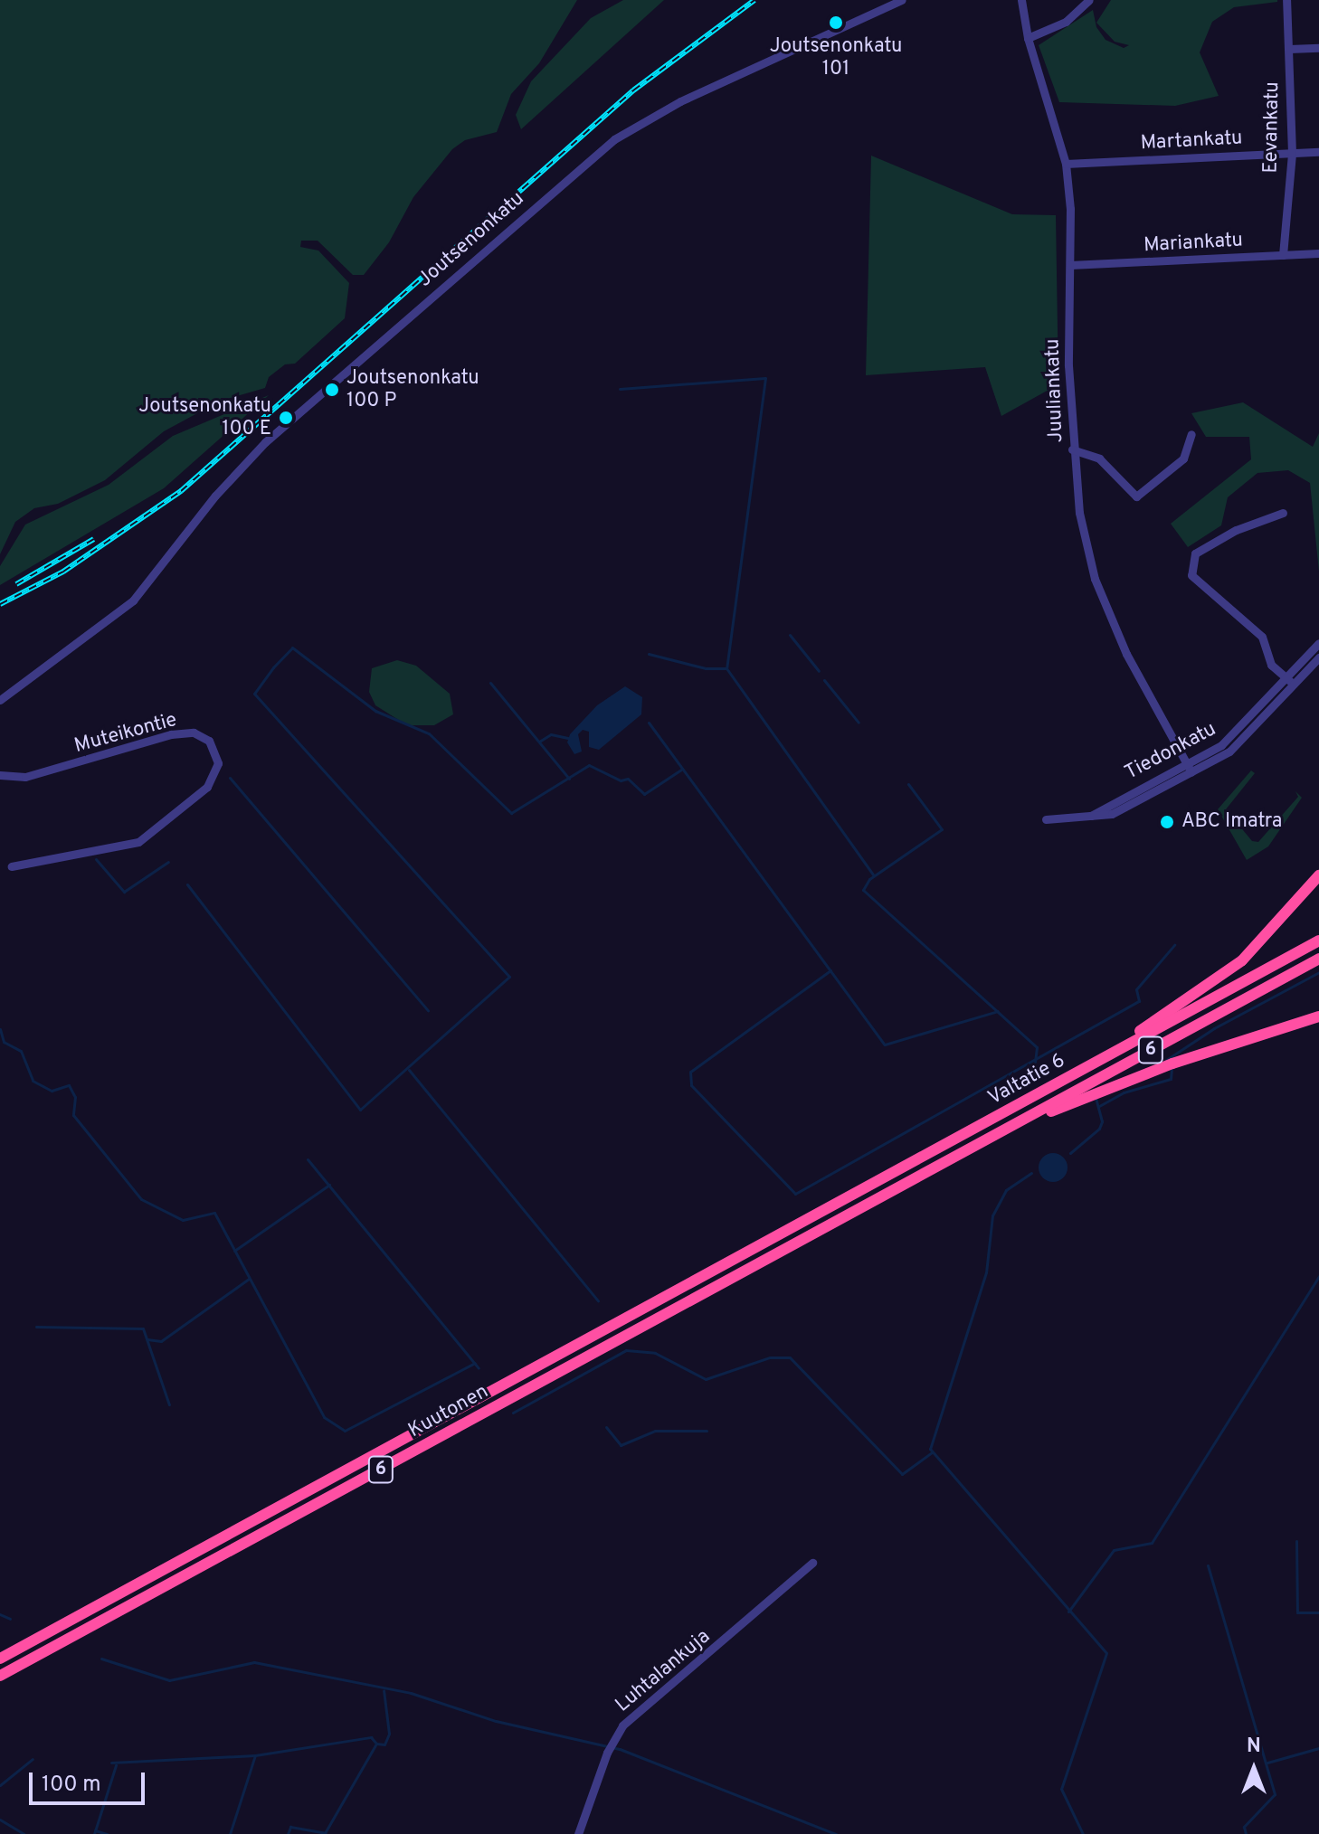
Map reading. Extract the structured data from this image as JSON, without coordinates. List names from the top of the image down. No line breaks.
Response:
{"streets":{"highway":["6","Valtatie 6","Kuutonen"],"street":["Eevankatu","Martankatu","Joutsenonkatu","Mariankatu","Juuliankatu","Muteikontie","Tiedonkatu","Luhtalankuja"]},"crossings":[["Eevankatu","Martankatu"],["Eevankatu","Mariankatu"],["Martankatu","Juuliankatu"],["Mariankatu","Juuliankatu"],["Juuliankatu","Tiedonkatu"],["Valtatie 6","Kuutonen"]],"places":["Joutsenonkatu 101","Joutsenonkatu 100 P","Joutsenonkatu 100 E","ABC Imatra"],"scale_bar":"100 m","north":"top"}
